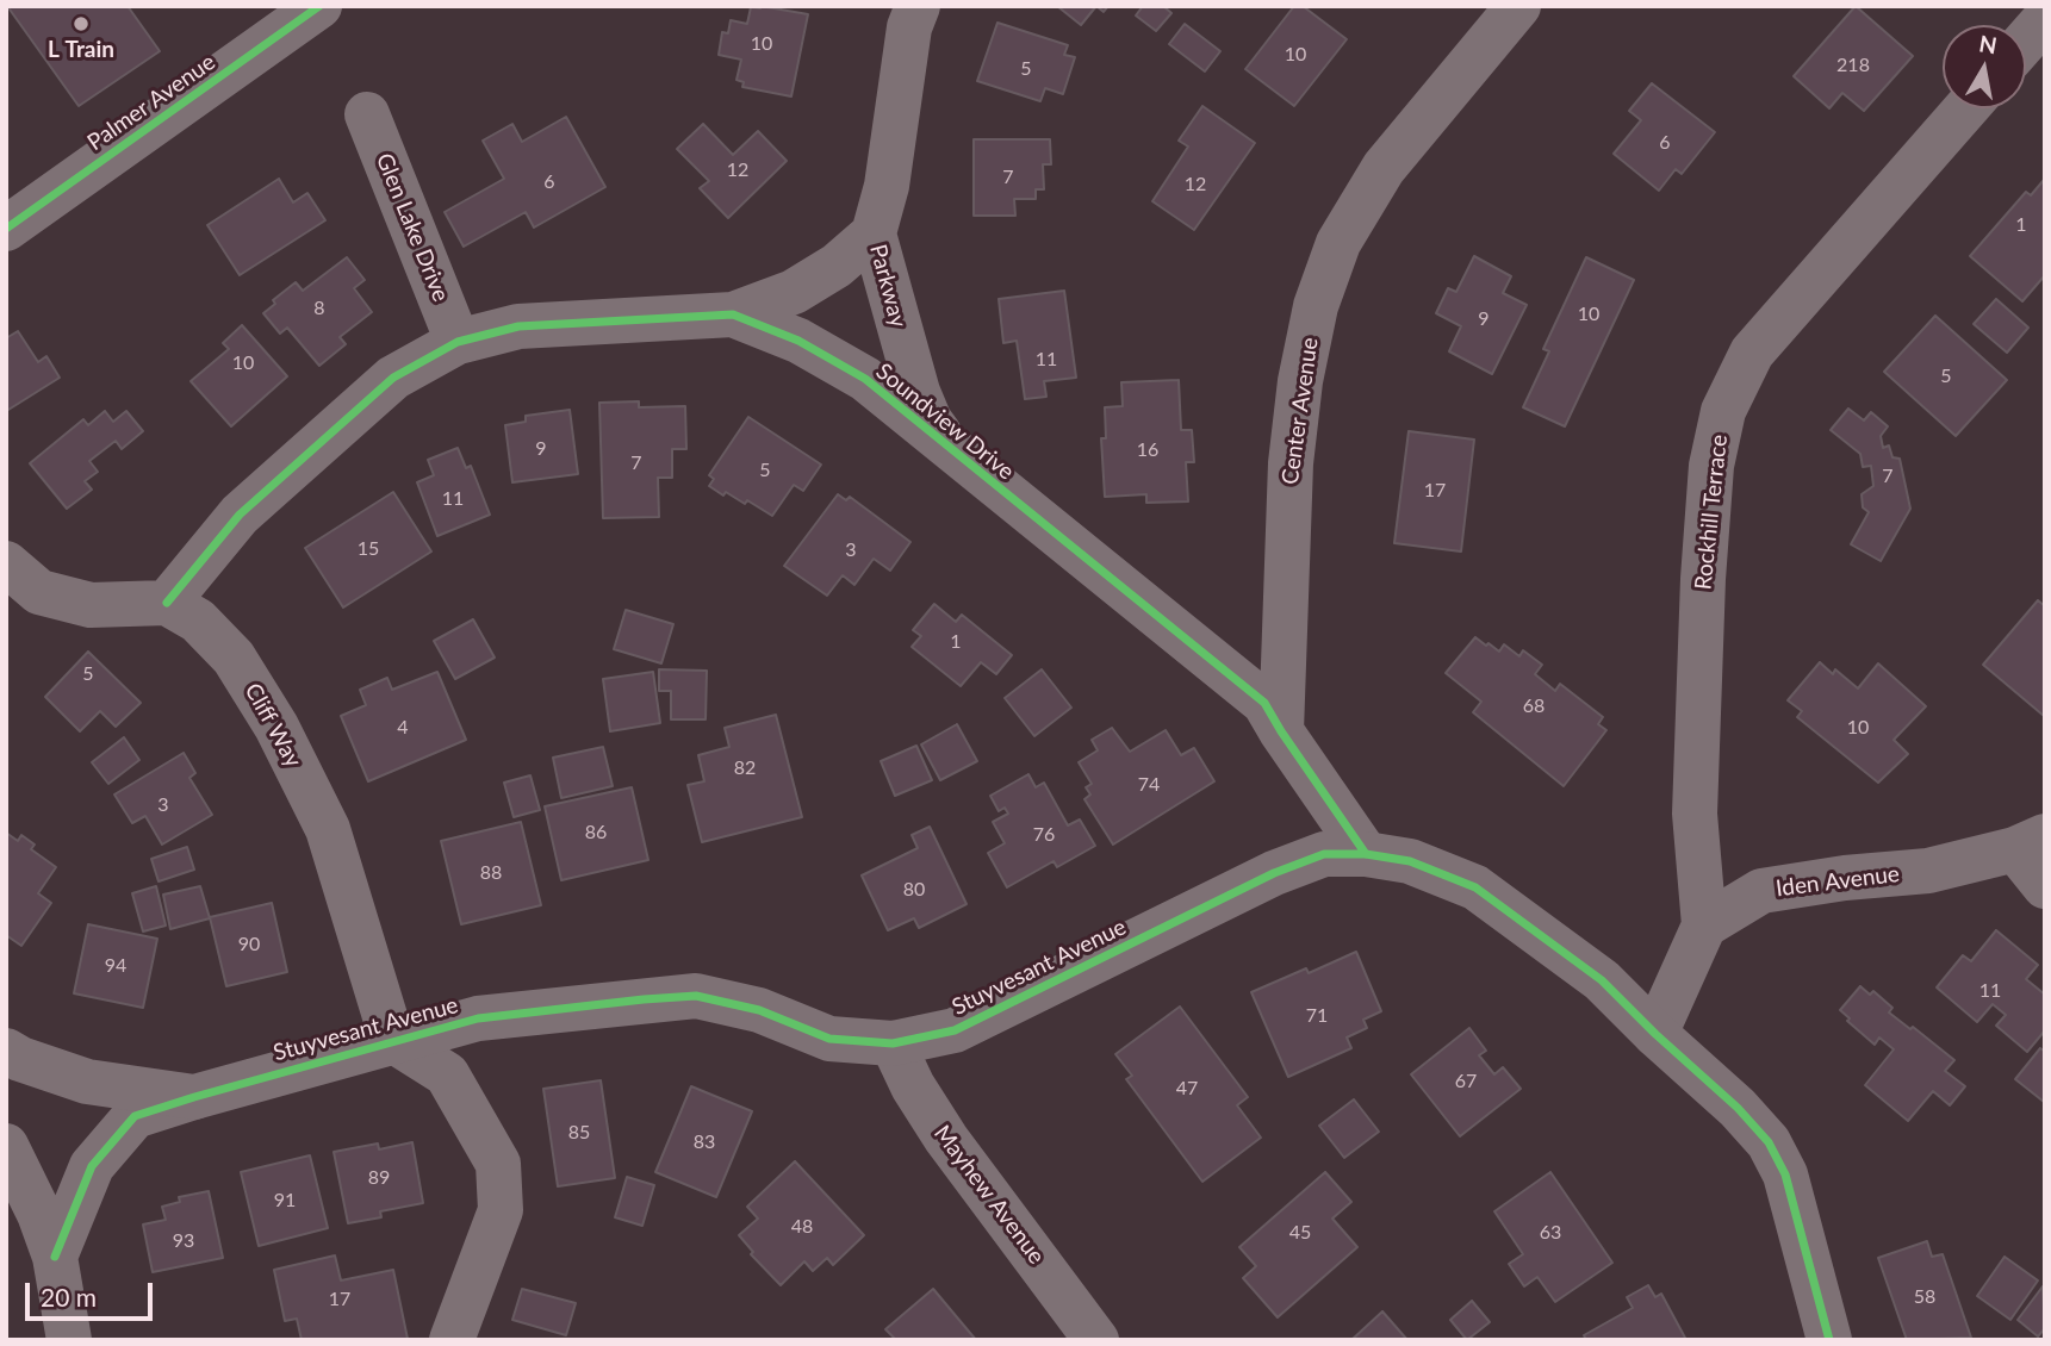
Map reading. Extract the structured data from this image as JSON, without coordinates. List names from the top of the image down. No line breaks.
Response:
{"streets":{"street":["Palmer Avenue","Glen Lake Drive","Parkway","Center Avenue","Soundview Drive","Rockhill Terrace","Cliff Way","Iden Avenue","Stuyvesant Avenue","Mayhew Avenue"]},"crossings":[["Glen Lake Drive","Soundview Drive"],["Parkway","Soundview Drive"],["Center Avenue","Soundview Drive"],["Soundview Drive","Cliff Way"],["Soundview Drive","Stuyvesant Avenue"],["Rockhill Terrace","Iden Avenue"],["Cliff Way","Stuyvesant Avenue"],["Stuyvesant Avenue","Mayhew Avenue"]],"places":["L Train"],"house_numbers":["10","10","218","5","6","12","7","6","12","1","8","10","9","11","10","5","9","16","7","5","7","17","11","15","3","1","5","68","4","10","82","74","3","86","76","88","80","90","94","11","71","67","47","85","83","89","91","48","45","63","93","58","17"],"scale_bar":"20 m","north":"top"}
